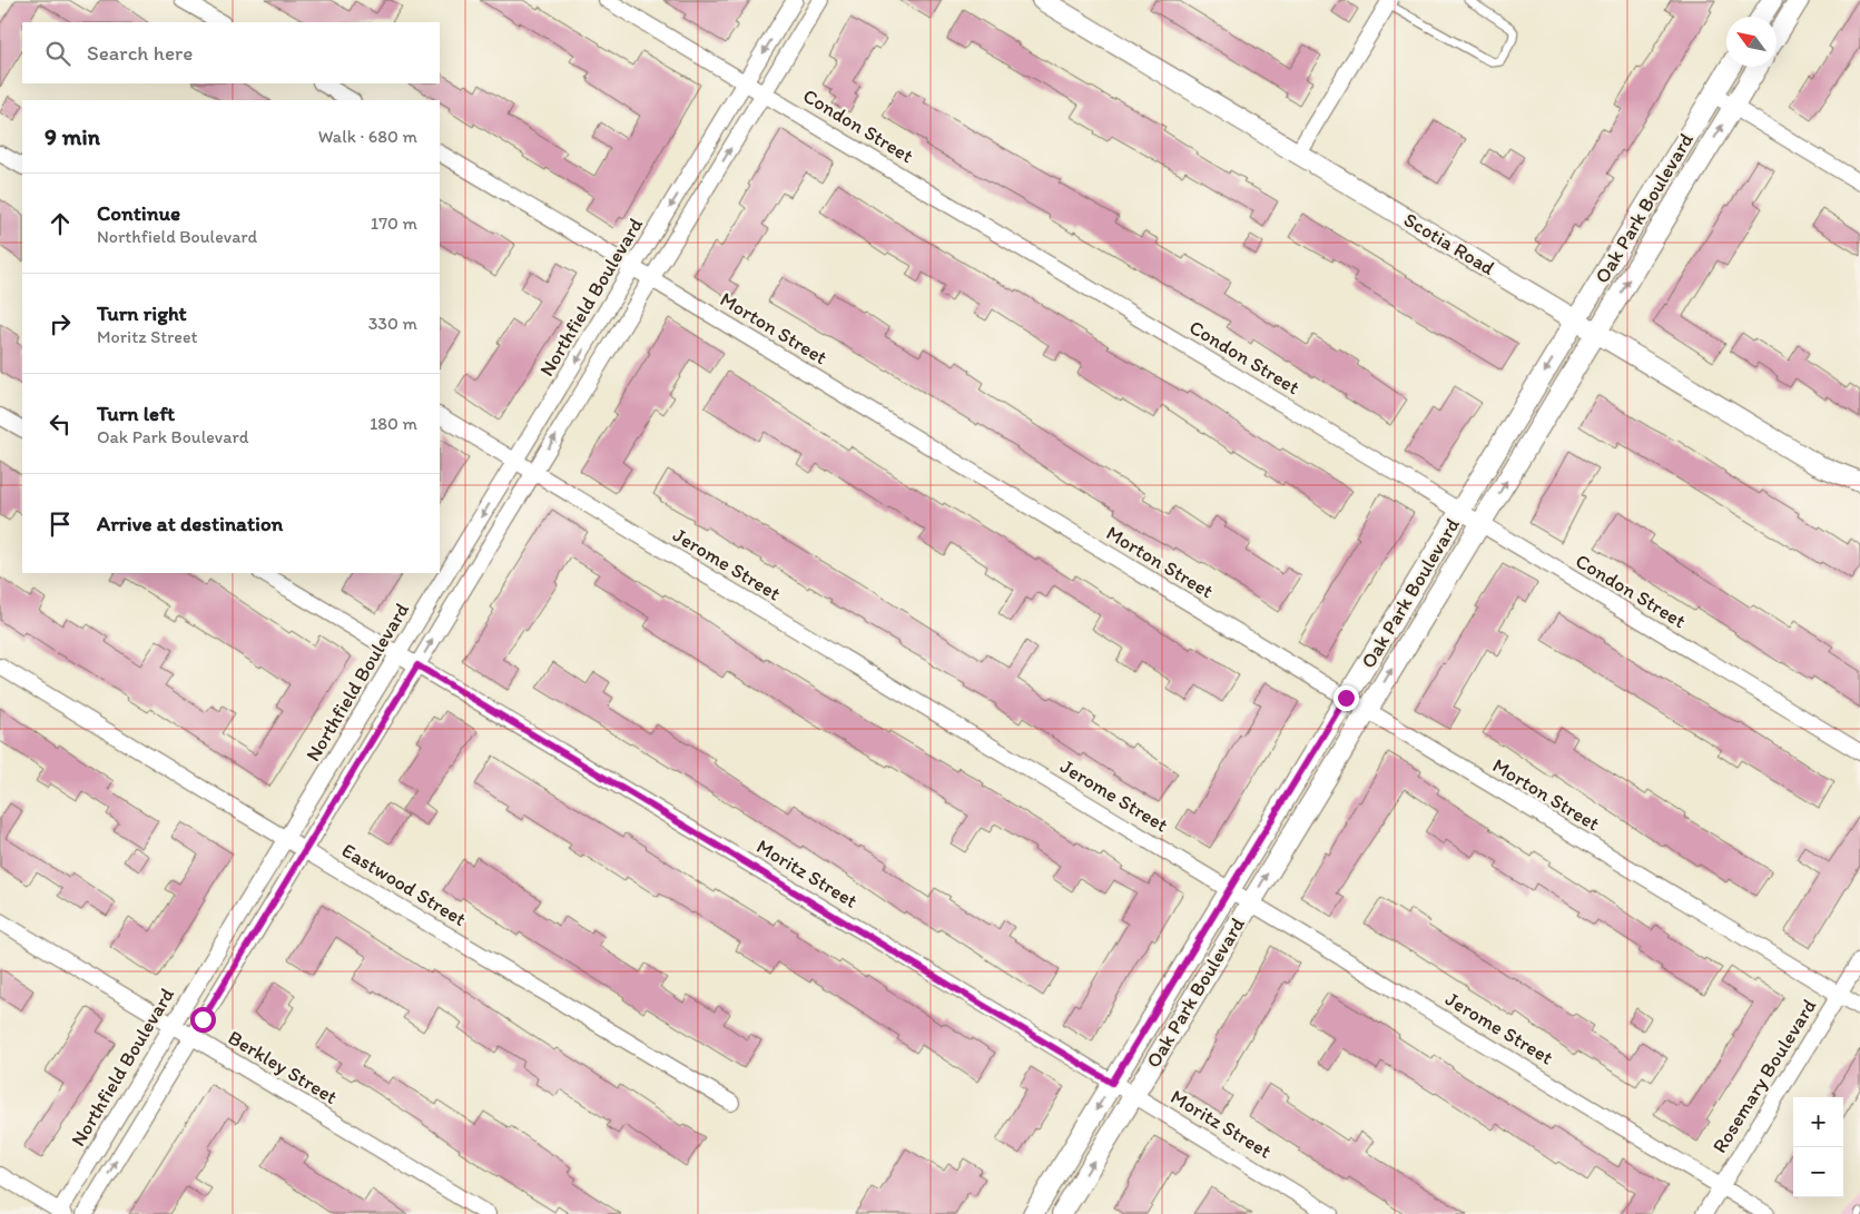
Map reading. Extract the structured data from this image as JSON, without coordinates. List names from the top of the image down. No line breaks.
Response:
{"streets":{"street":["Condon Street","Oak Park Boulevard","Scotia Road","Northfield Boulevard","Morton Street","Jerome Street","Moritz Street","Eastwood Street","Berkley Street","Rosemary Boulevard"]},"crossings":[["Condon Street","Oak Park Boulevard"],["Condon Street","Northfield Boulevard"],["Oak Park Boulevard","Scotia Road"],["Oak Park Boulevard","Morton Street"],["Oak Park Boulevard","Jerome Street"],["Oak Park Boulevard","Moritz Street"],["Northfield Boulevard","Morton Street"],["Northfield Boulevard","Jerome Street"],["Northfield Boulevard","Moritz Street"],["Northfield Boulevard","Eastwood Street"],["Northfield Boulevard","Berkley Street"],["Morton Street","Rosemary Boulevard"],["Jerome Street","Rosemary Boulevard"]],"north":"top left","page":{"search":"Search here","heading":["9 min","Walk · 680 m"],"list":[["Continue","Northfield Boulevard","170 m"],["Turn right","Moritz Street","330 m"],["Turn left","Oak Park Boulevard","180 m"],"Arrive at destination"],"map_buttons":["+","−"]}}
